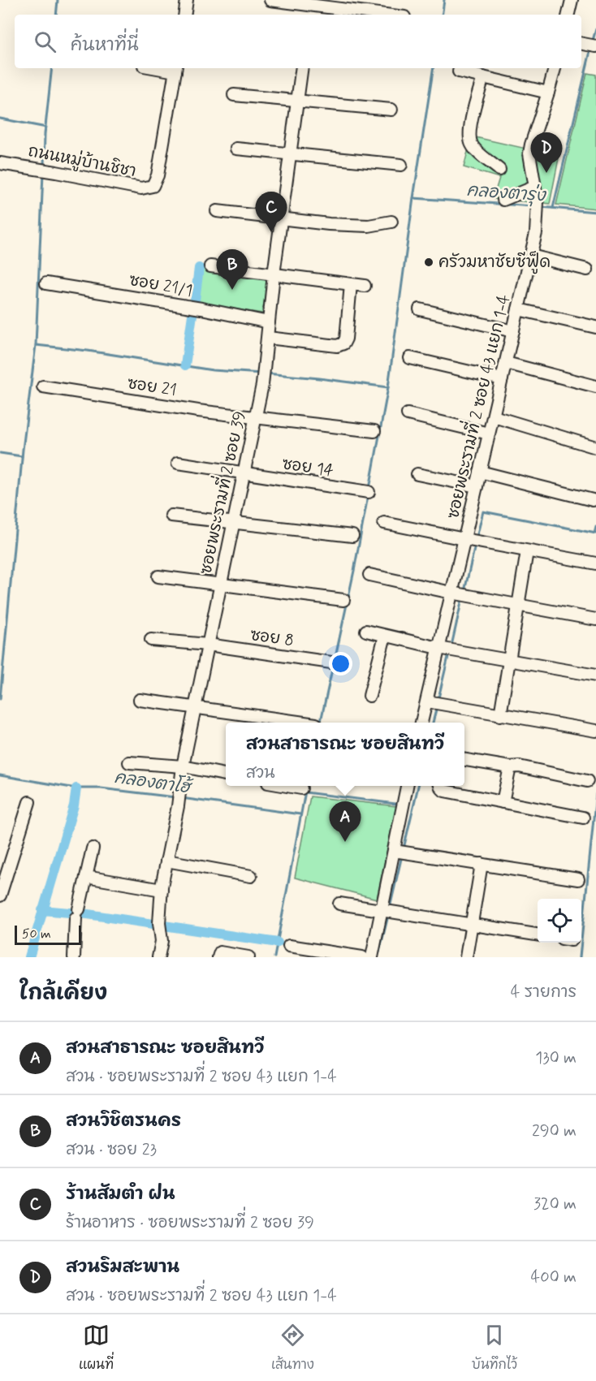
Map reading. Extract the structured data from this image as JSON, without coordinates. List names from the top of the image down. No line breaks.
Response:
{"streets":{"street":["ถนนหมู่บ้านชิชา","ซอย 21/1","ซอย 21","ซอยพระรามที่ 2 ซอย 43 แยก 1-4","ซอย 14","ซอยพระรามที่ 2 ซอย 39","ซอย 8"]},"crossings":[["ซอย 21/1","ซอยพระรามที่ 2 ซอย 39"],["ซอย 21","ซอยพระรามที่ 2 ซอย 39"],["ซอย 14","ซอยพระรามที่ 2 ซอย 39"],["ซอยพระรามที่ 2 ซอย 39","ซอย 8"]],"water":["คลองตารุ่ง","คลองตาโฮ้"],"places":["ครัวมหาชัยซีฟู็ด"],"scale_bar":"50 m","page":{"search":"ค้นหาที่นี่","pins":["D","C","B","A"],"popup":["สวนสาธารณะ ซอยสินทวี","สวน"],"scale":"50 m","heading":["ใกล้เคียง","4 รายการ"],"list":[{"mark":"A","name":"สวนสาธารณะ ซอยสินทวี","note":"สวน · ซอยพระรามที่ 2 ซอย 43 แยก 1-4","value":"130 m"},{"mark":"B","name":"สวนวิชิตรนคร","note":"สวน · ซอย 23","value":"290 m"},{"mark":"C","name":"ร้านสัมตำ ฝน","note":"ร้านอาหาร · ซอยพระรามที่ 2 ซอย 39","value":"320 m"},{"mark":"D","name":"สวนริมสะพาน","note":"สวน · ซอยพระรามที่ 2 ซอย 43 แยก 1-4","value":"400 m"}],"nav":["แผนที่","เส้นทาง","บันทึกไว้"]}}
